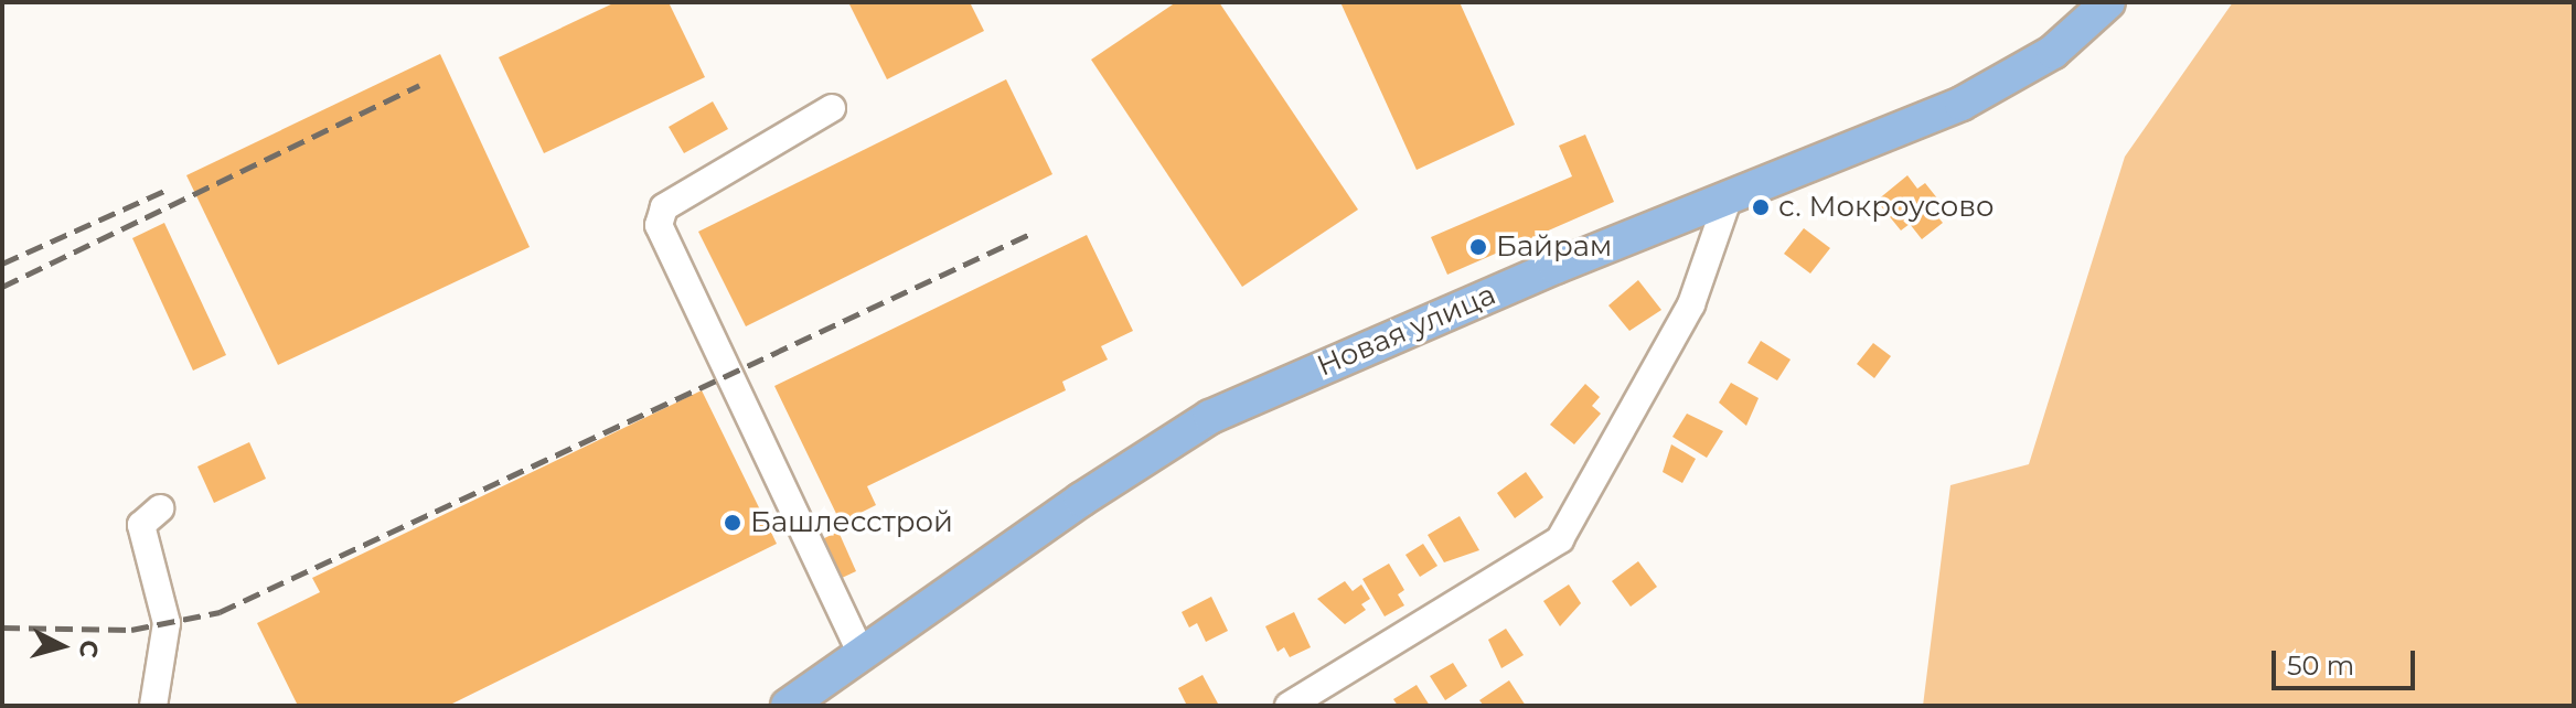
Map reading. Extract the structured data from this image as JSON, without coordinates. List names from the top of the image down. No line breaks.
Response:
{"streets":{"main road":["Новая улица"]},"places":["с. Мокроусово","Байрам","Башлесстрой"],"scale_bar":"50 m","north":"right"}
